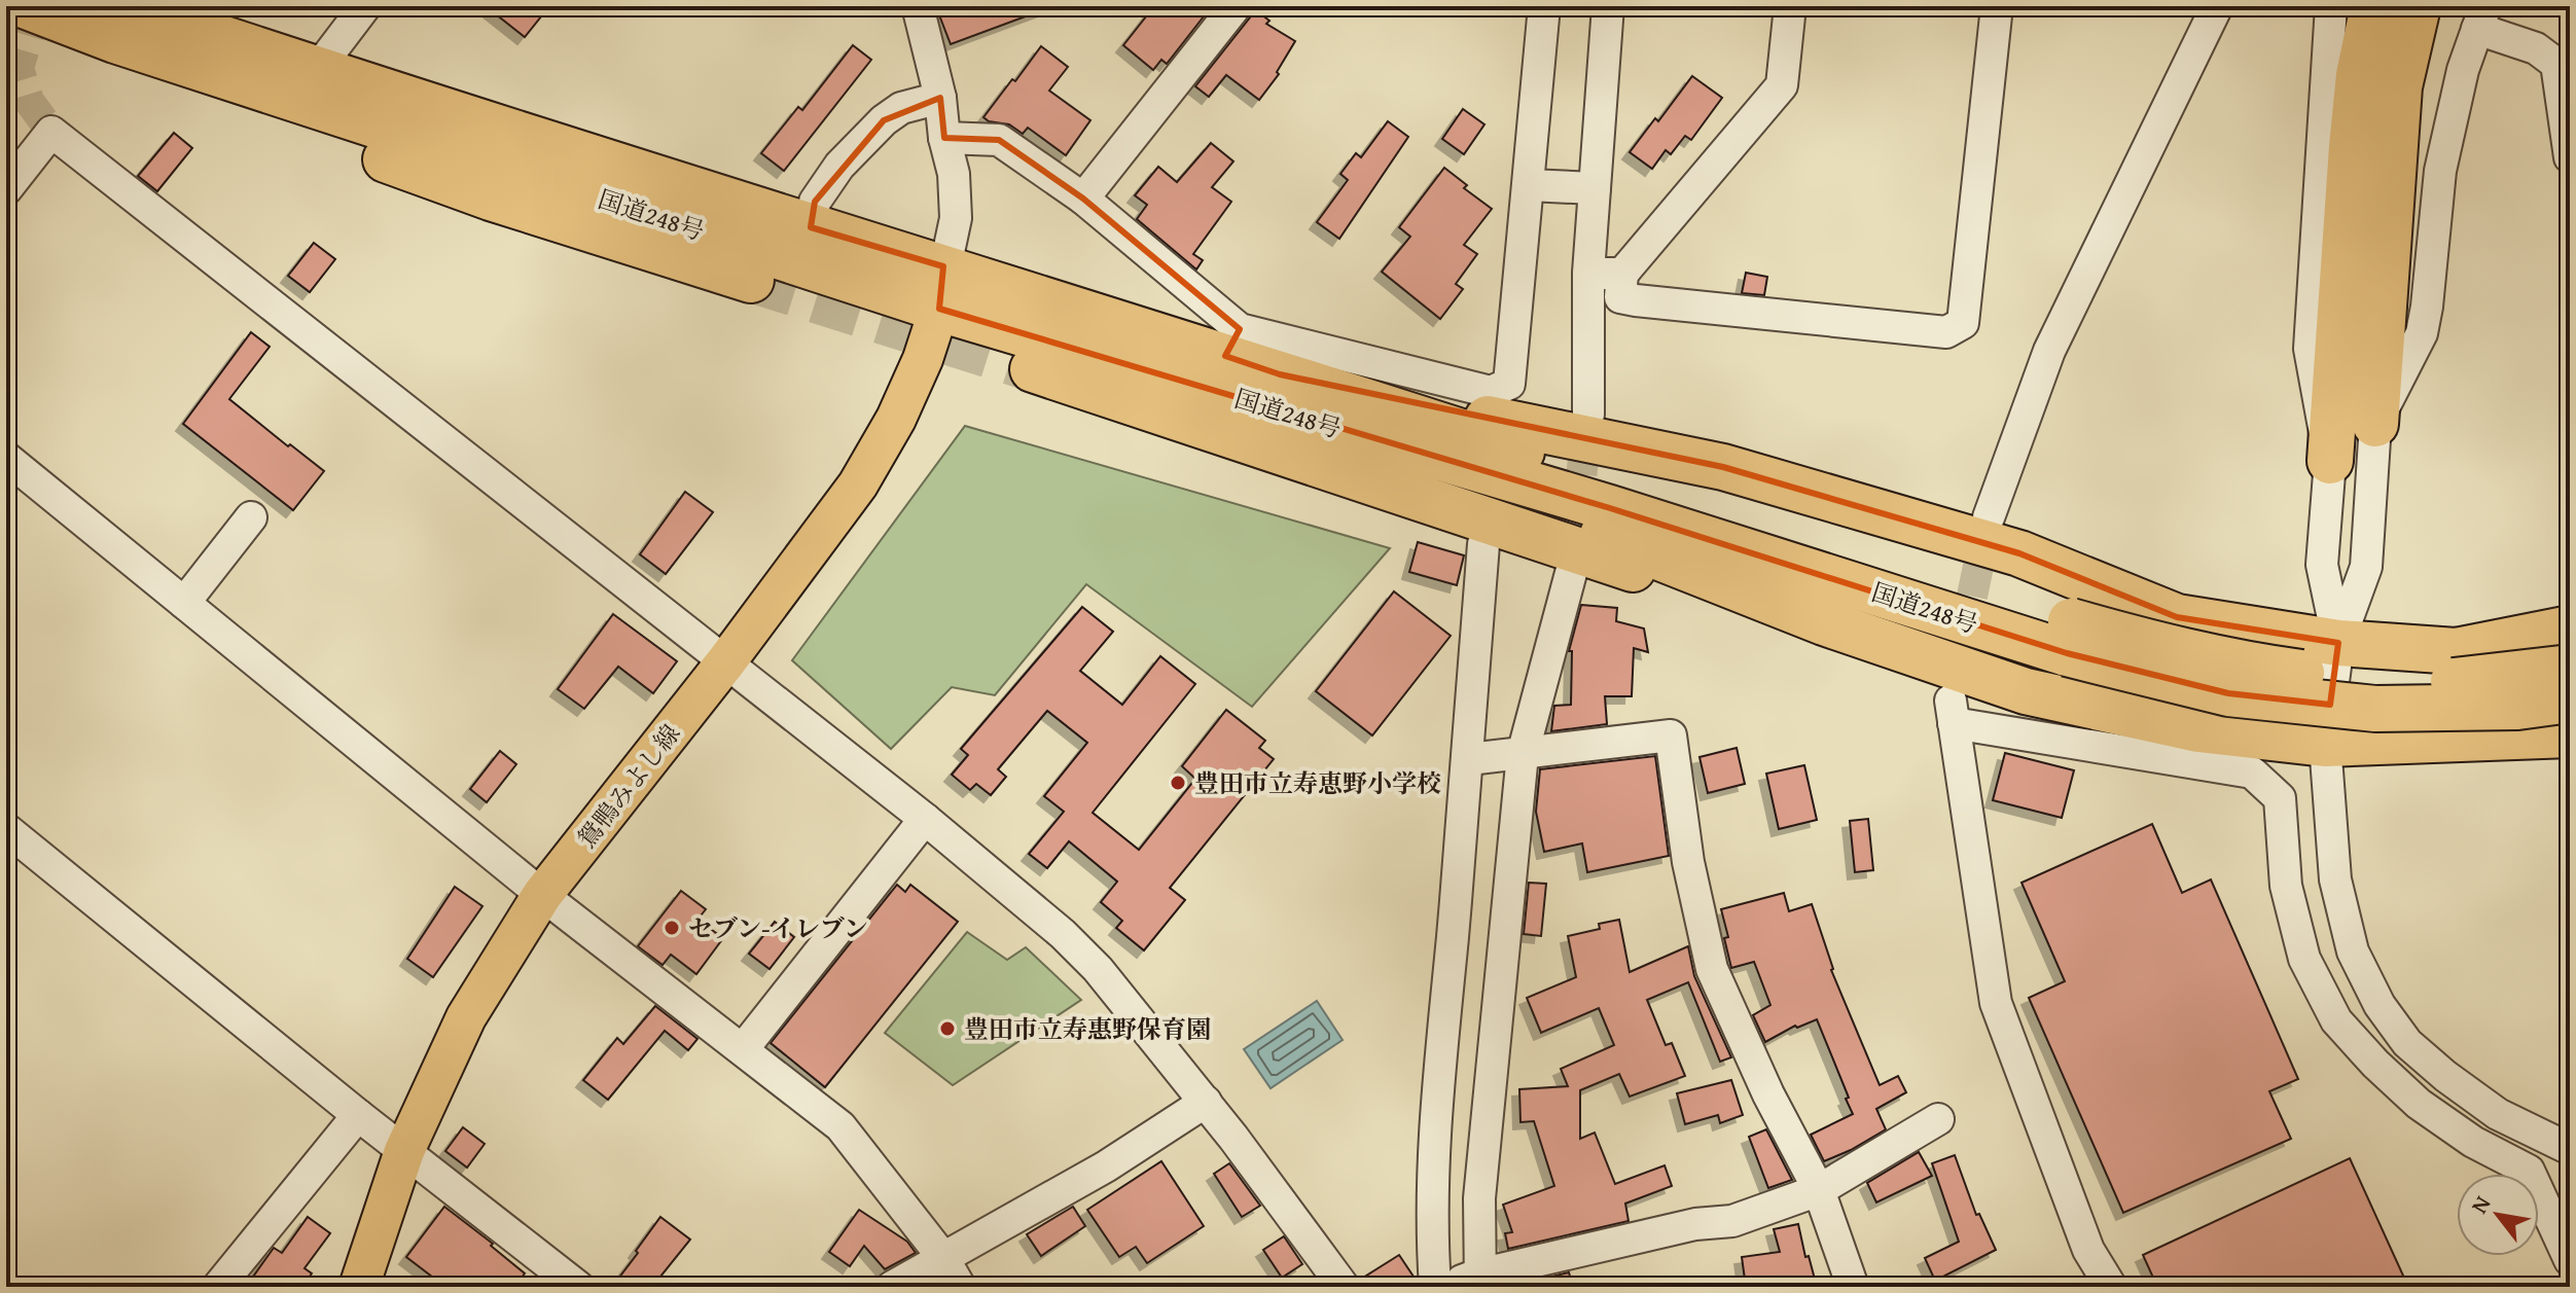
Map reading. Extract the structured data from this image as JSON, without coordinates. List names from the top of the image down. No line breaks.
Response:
{"streets":{"highway":["国道248号"],"main road":["鴛鴨みよし線"]},"crossings":[["国道248号","鴛鴨みよし線"]],"places":["豊田市立寿恵野小学校","セブン-イレブン","豊田市立寿惠野保育園"],"north":"top left"}
